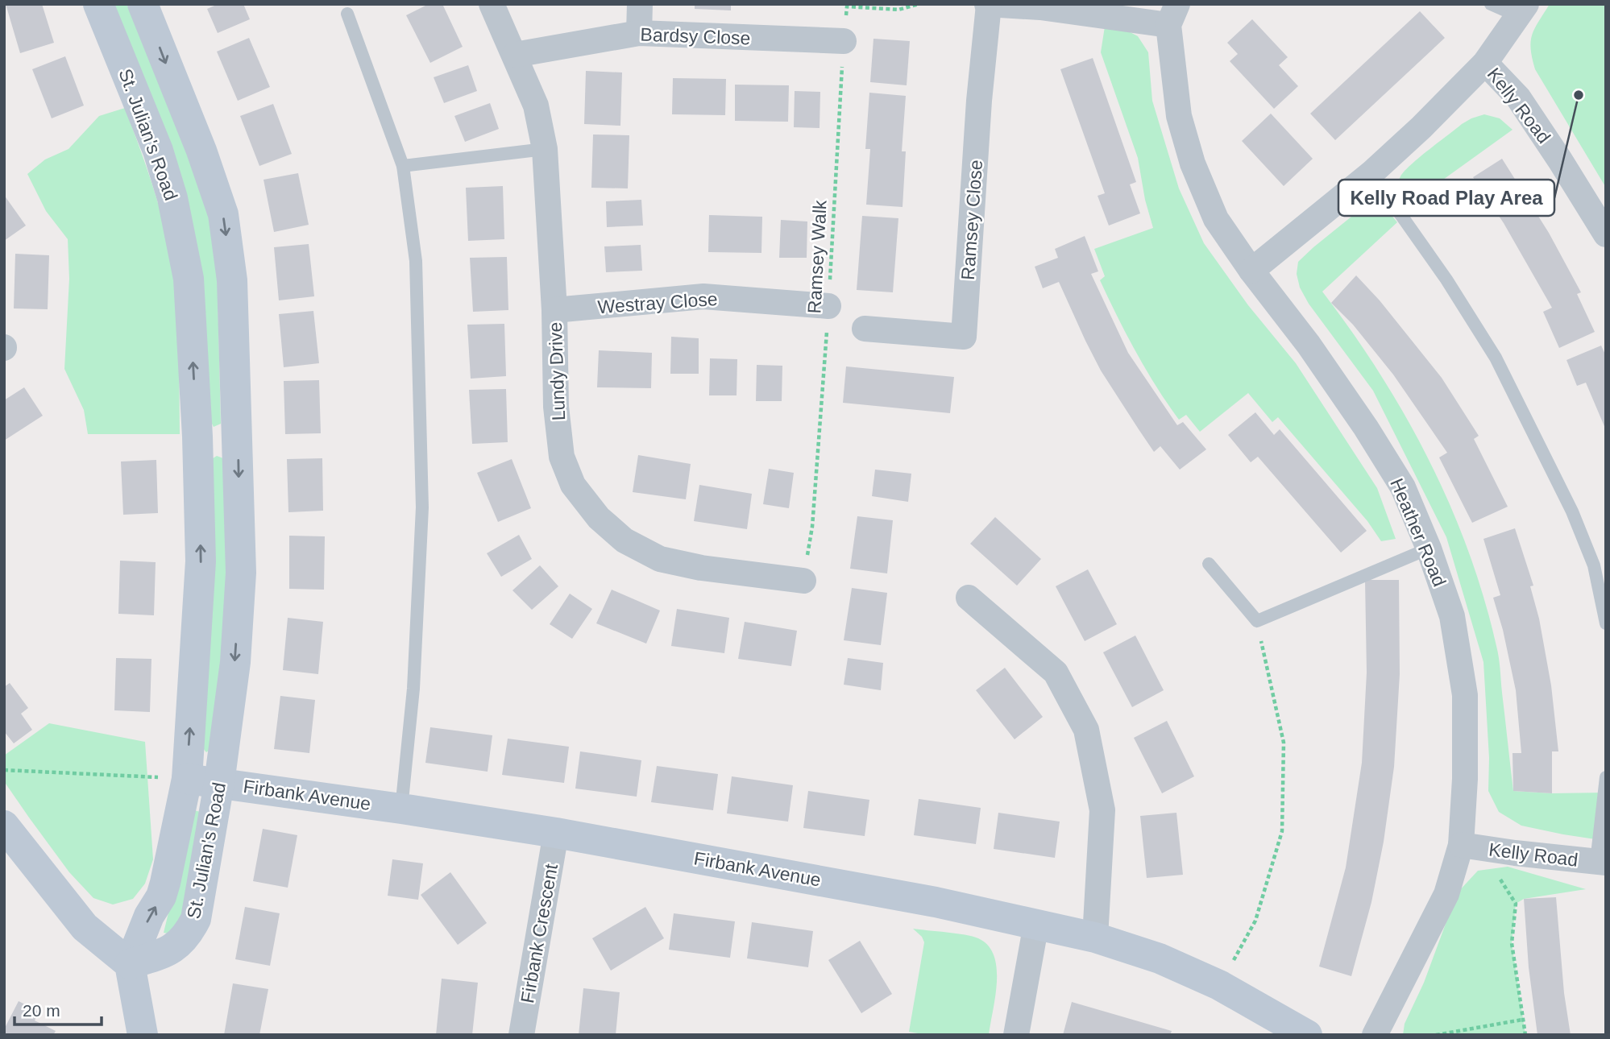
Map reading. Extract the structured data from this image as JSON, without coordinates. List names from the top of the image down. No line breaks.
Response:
{"streets":{"street":["Bardsy Close","Kelly Road","St. Julian's Road","Ramsey Close","Westray Close","Lundy Drive","Heather Road","Firbank Avenue","Firbank Crescent"],"path":["Ramsey Walk"]},"crossings":[["Bardsy Close","Ramsey Walk"],["Bardsy Close","Lundy Drive"],["Kelly Road","Heather Road"],["St. Julian's Road","Firbank Avenue"],["Ramsey Walk","Westray Close"],["Ramsey Walk","Lundy Drive"],["Westray Close","Lundy Drive"],["Firbank Avenue","Firbank Crescent"]],"places":["Kelly Road Play Area"],"scale_bar":"20 m"}
